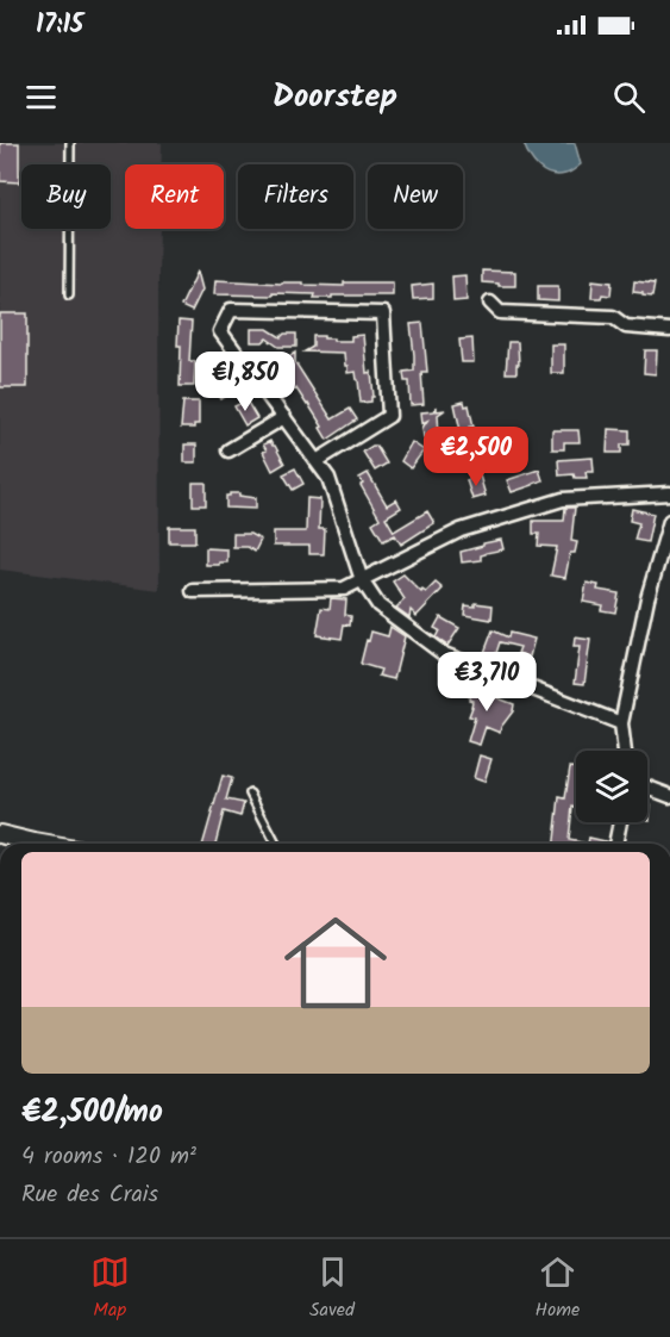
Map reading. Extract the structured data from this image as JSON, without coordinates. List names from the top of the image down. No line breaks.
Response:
{"page":{"status":"17:15","header":"Doorstep","chip":["Buy","Rent","Filters","New"],"price":["€1,850","€2,500","€3,710"],"list":[{"name":"€2,500/mo","note":"4 rooms · 120 m² · Rue des Crais"}],"tabs":["Map","Saved","Home"]}}
